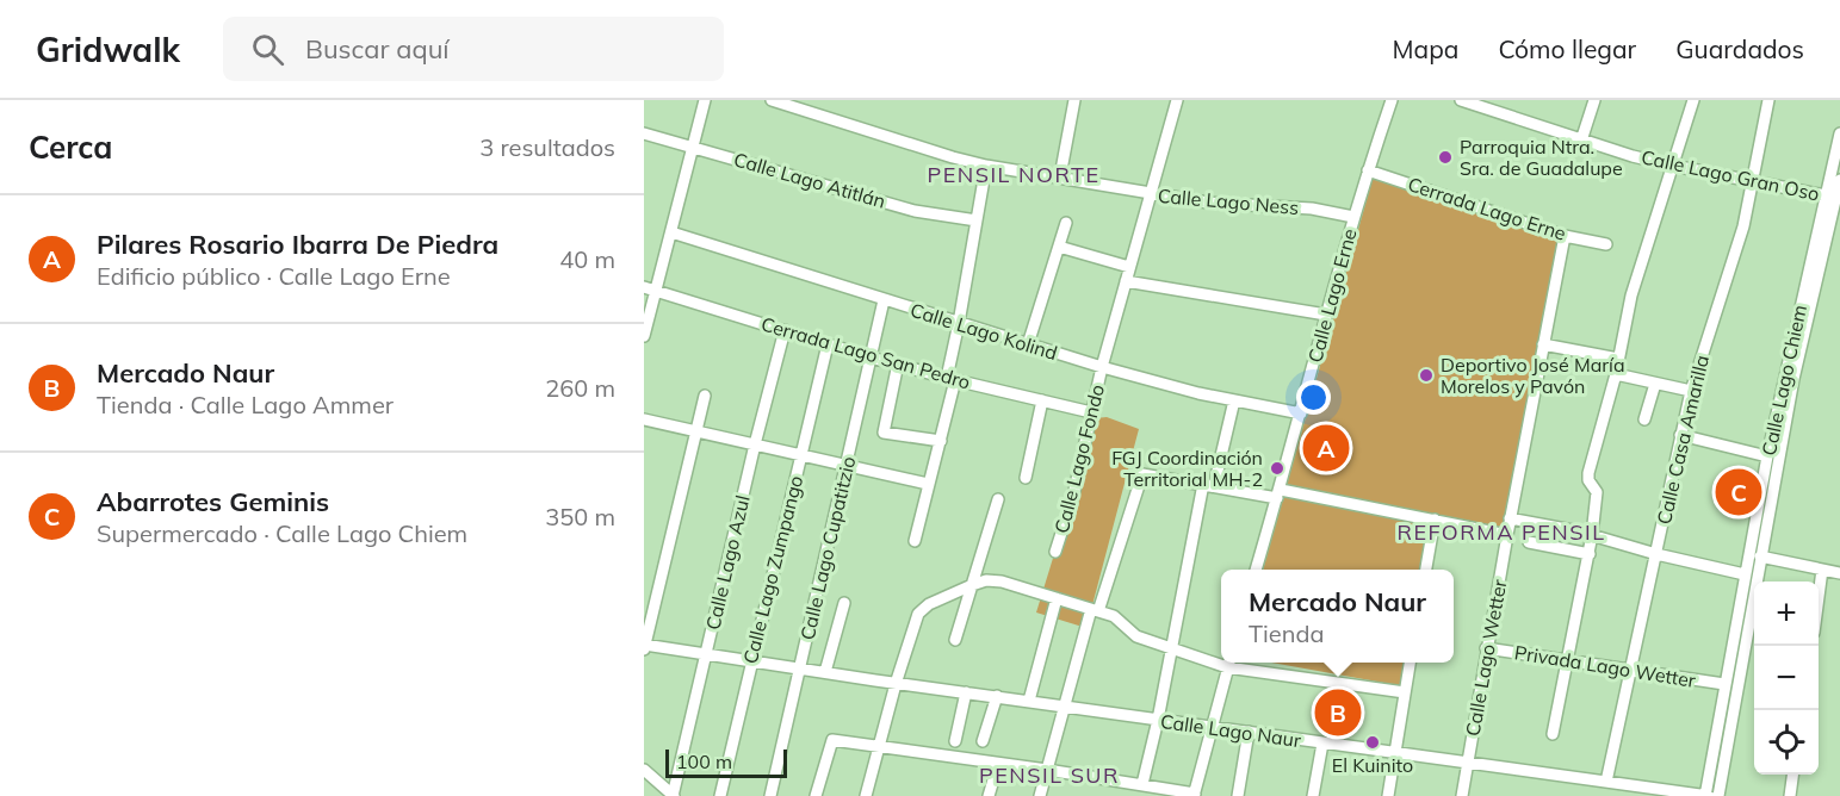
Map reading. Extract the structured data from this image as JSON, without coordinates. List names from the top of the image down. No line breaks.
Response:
{"streets":{"street":["Calle Lago Gran Oso","Calle Lago Atitlán","Calle Lago Ness","Cerrada Lago Erne","Calle Lago Erne","Calle Lago Kolind","Cerrada Lago San Pedro","Calle Lago Chiem","Calle Casa Amarilla","Calle Lago Fondo","Calle Lago Cupatitzio","Calle Lago Azul","Calle Lago Zumpango","Calle Lago Wetter","Privada Lago Wetter","Calle Lago Naur"]},"crossings":[["Calle Lago Gran Oso","Calle Lago Chiem"],["Calle Lago Gran Oso","Calle Casa Amarilla"],["Calle Lago Ness","Calle Lago Erne"],["Calle Lago Ness","Calle Lago Fondo"],["Cerrada Lago Erne","Calle Lago Erne"],["Cerrada Lago Erne","Calle Lago Wetter"],["Calle Lago Erne","Calle Lago Kolind"],["Calle Lago Kolind","Calle Lago Fondo"],["Calle Lago Kolind","Calle Lago Cupatitzio"],["Cerrada Lago San Pedro","Calle Lago Fondo"],["Cerrada Lago San Pedro","Calle Lago Cupatitzio"],["Cerrada Lago San Pedro","Calle Lago Azul"],["Cerrada Lago San Pedro","Calle Lago Zumpango"],["Calle Lago Chiem","Privada Lago Wetter"],["Calle Lago Chiem","Calle Lago Naur"],["Calle Casa Amarilla","Privada Lago Wetter"],["Calle Casa Amarilla","Calle Lago Naur"],["Calle Lago Cupatitzio","Calle Lago Naur"],["Calle Lago Azul","Calle Lago Naur"],["Calle Lago Zumpango","Calle Lago Naur"],["Calle Lago Wetter","Privada Lago Wetter"],["Calle Lago Wetter","Calle Lago Naur"]],"districts":["PENSIL NORTE","REFORMA PENSIL","PENSIL SUR"],"places":["Parroquia Ntra. Sra. de Guadalupe","Deportivo José María Morelos y Pavón","FGJ Coordinación Territorial MH-2","El Kuinito"],"scale_bar":"100 m","page":{"header":"Gridwalk","search":"Buscar aquí","nav":["Mapa","Cómo llegar","Guardados"],"heading":["Cerca","3 resultados"],"list":[{"mark":"A","name":"Pilares Rosario Ibarra De Piedra","note":"Edificio público · Calle Lago Erne","value":"40 m"},{"mark":"B","name":"Mercado Naur","note":"Tienda · Calle Lago Ammer","value":"260 m"},{"mark":"C","name":"Abarrotes Geminis","note":"Supermercado · Calle Lago Chiem","value":"350 m"}],"pins":["A","C","B"],"popup":["Mercado Naur","Tienda"],"map_buttons":["+","−"],"scale":"100 m"}}
